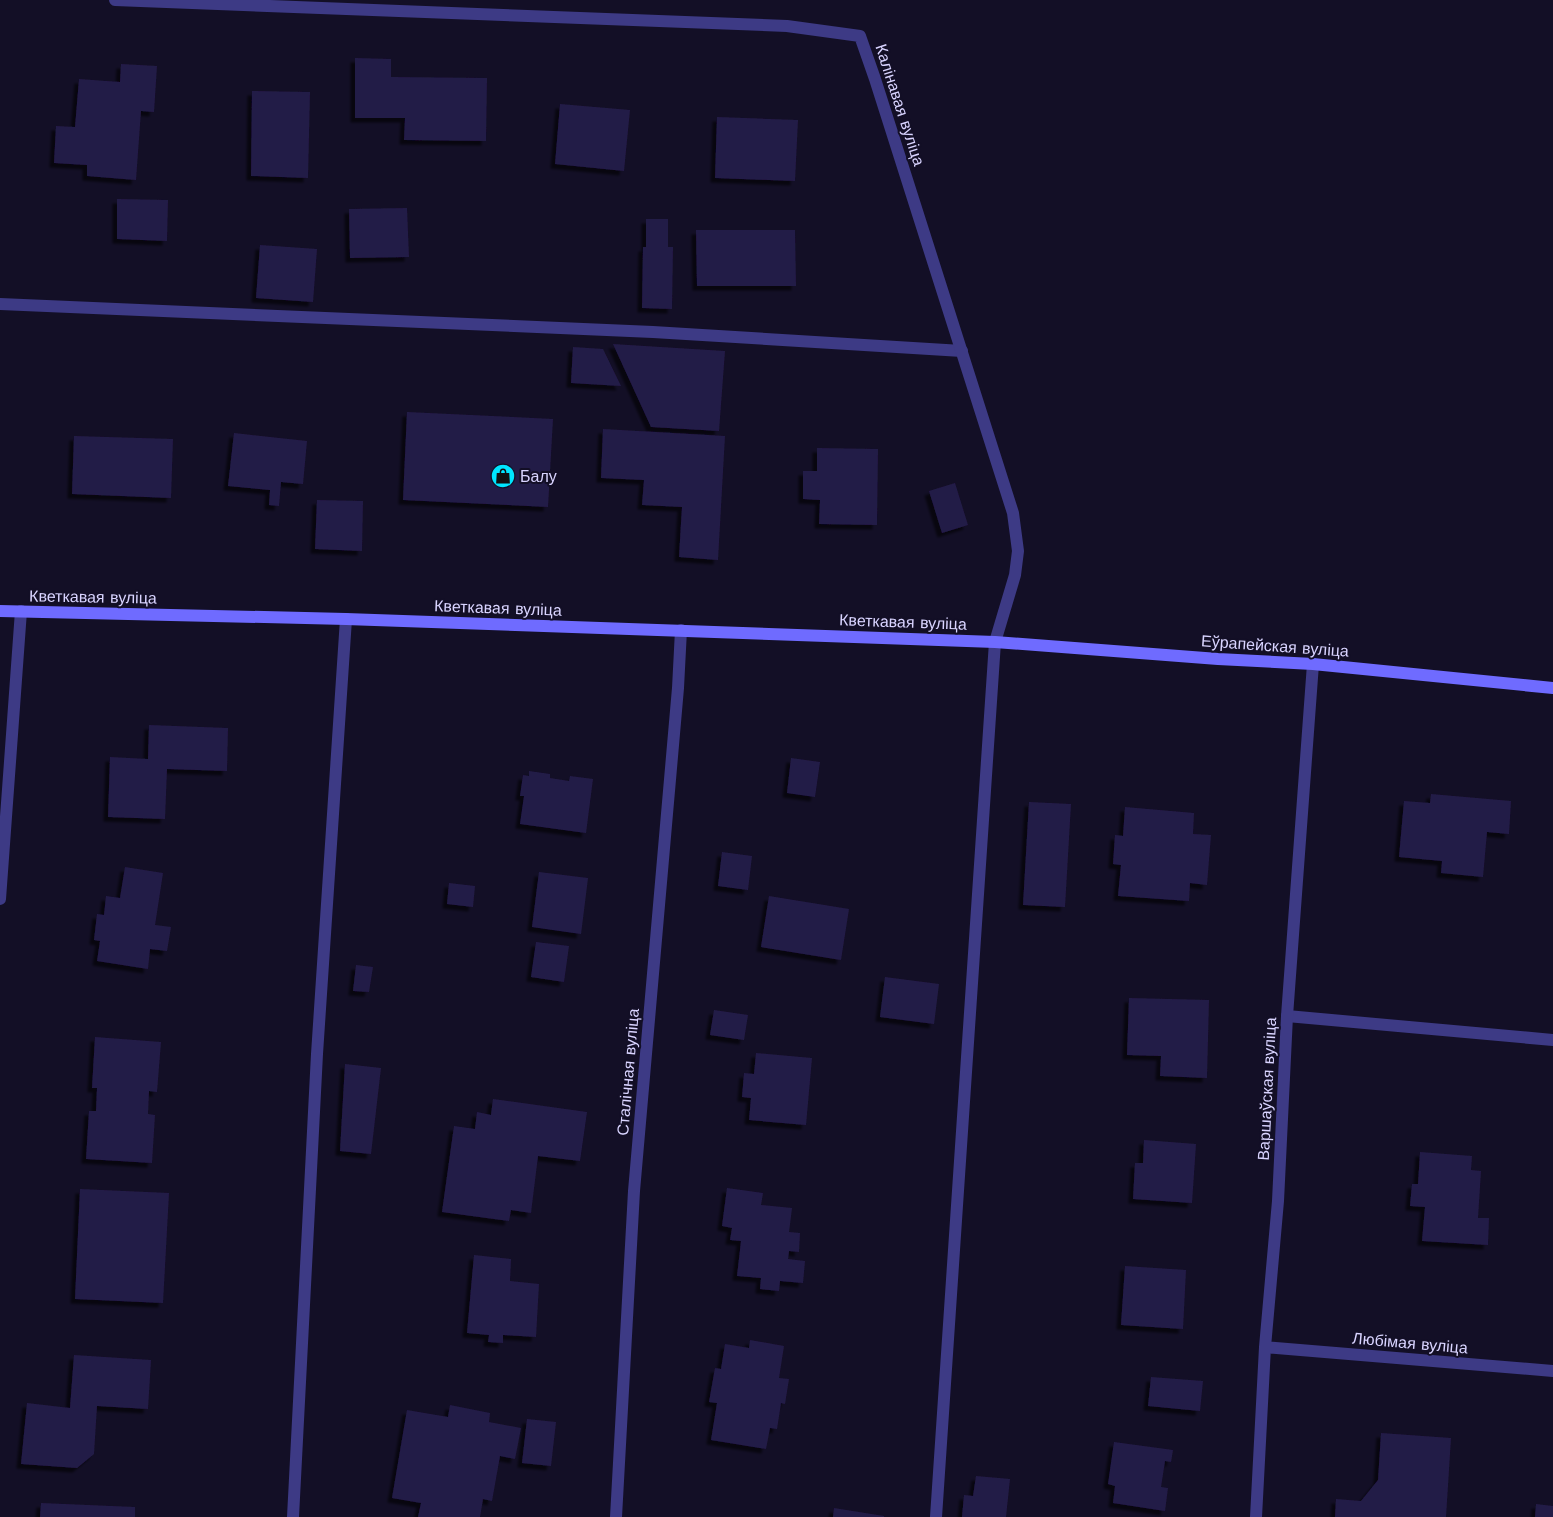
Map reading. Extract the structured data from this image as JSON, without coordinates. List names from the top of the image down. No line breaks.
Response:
{"streets":{"street":["Калінавая вуліца","Кветкавая вуліца","Еўрапейская вуліца","Сталічная вуліца","Варшаўская вуліца","Любімая вуліца"]},"crossings":[["Калінавая вуліца","Кветкавая вуліца"],["Калінавая вуліца","Еўрапейская вуліца"],["Кветкавая вуліца","Еўрапейская вуліца"],["Кветкавая вуліца","Сталічная вуліца"],["Еўрапейская вуліца","Варшаўская вуліца"],["Варшаўская вуліца","Любімая вуліца"]],"places":{"shop":["Балу"]}}
